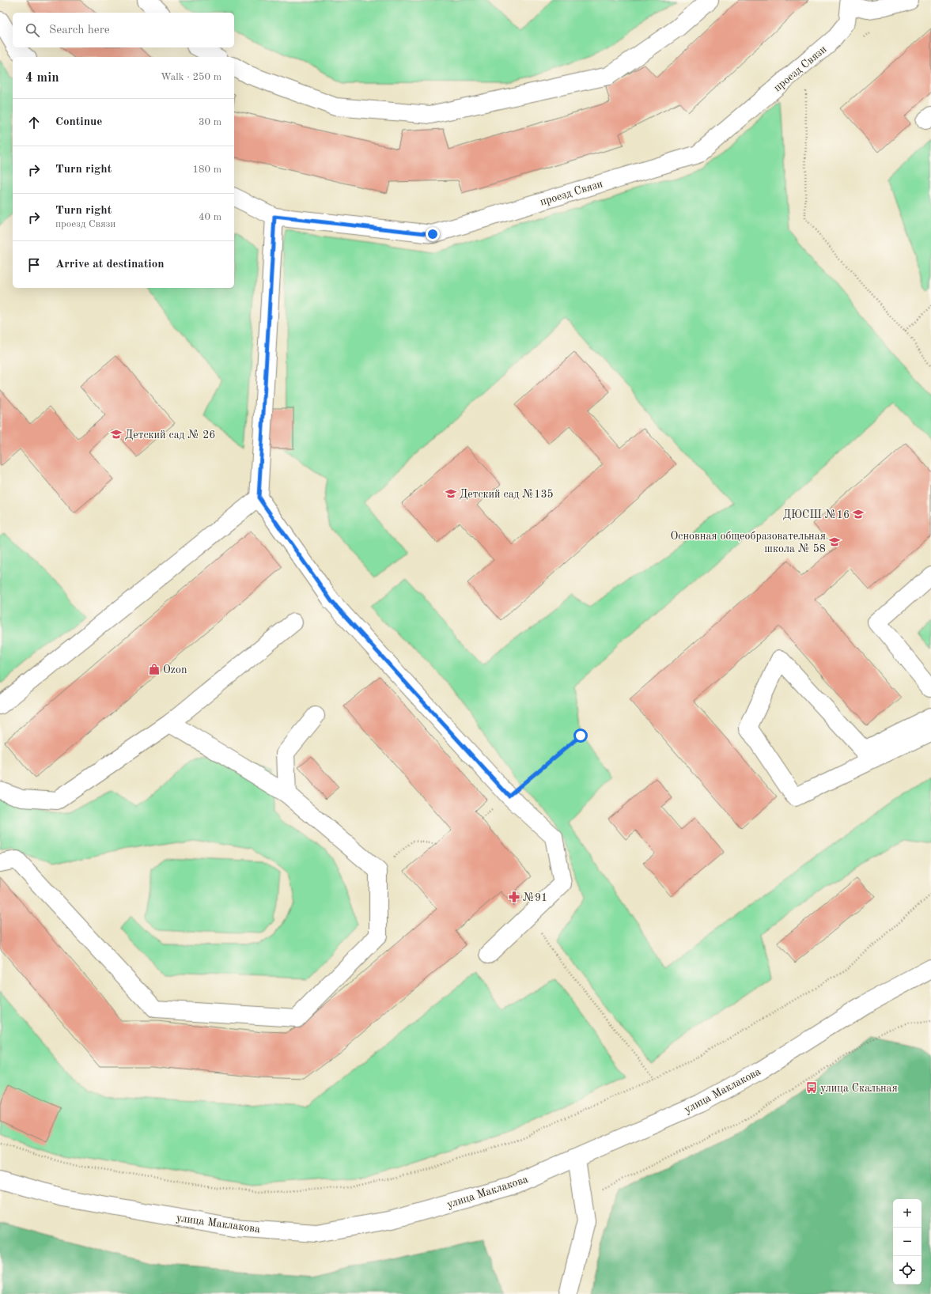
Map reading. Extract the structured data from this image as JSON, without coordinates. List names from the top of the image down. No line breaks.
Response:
{"streets":{"street":["проезд Связи","улица Маклакова"]},"places":{"school or university":["Детский сад № 26","Детский сад №135","ДЮСШ №16","Основная общеобразовательная школа № 58"],"shop":["Ozon"],"pharmacy":["№91"],"bus stop":["улица Скальная"]},"page":{"search":"Search here","heading":["4 min","Walk · 250 m"],"list":[["Continue","30 m"],["Turn right","180 m"],["Turn right","проезд Связи","40 m"],"Arrive at destination"],"map_buttons":["+","−"]}}
